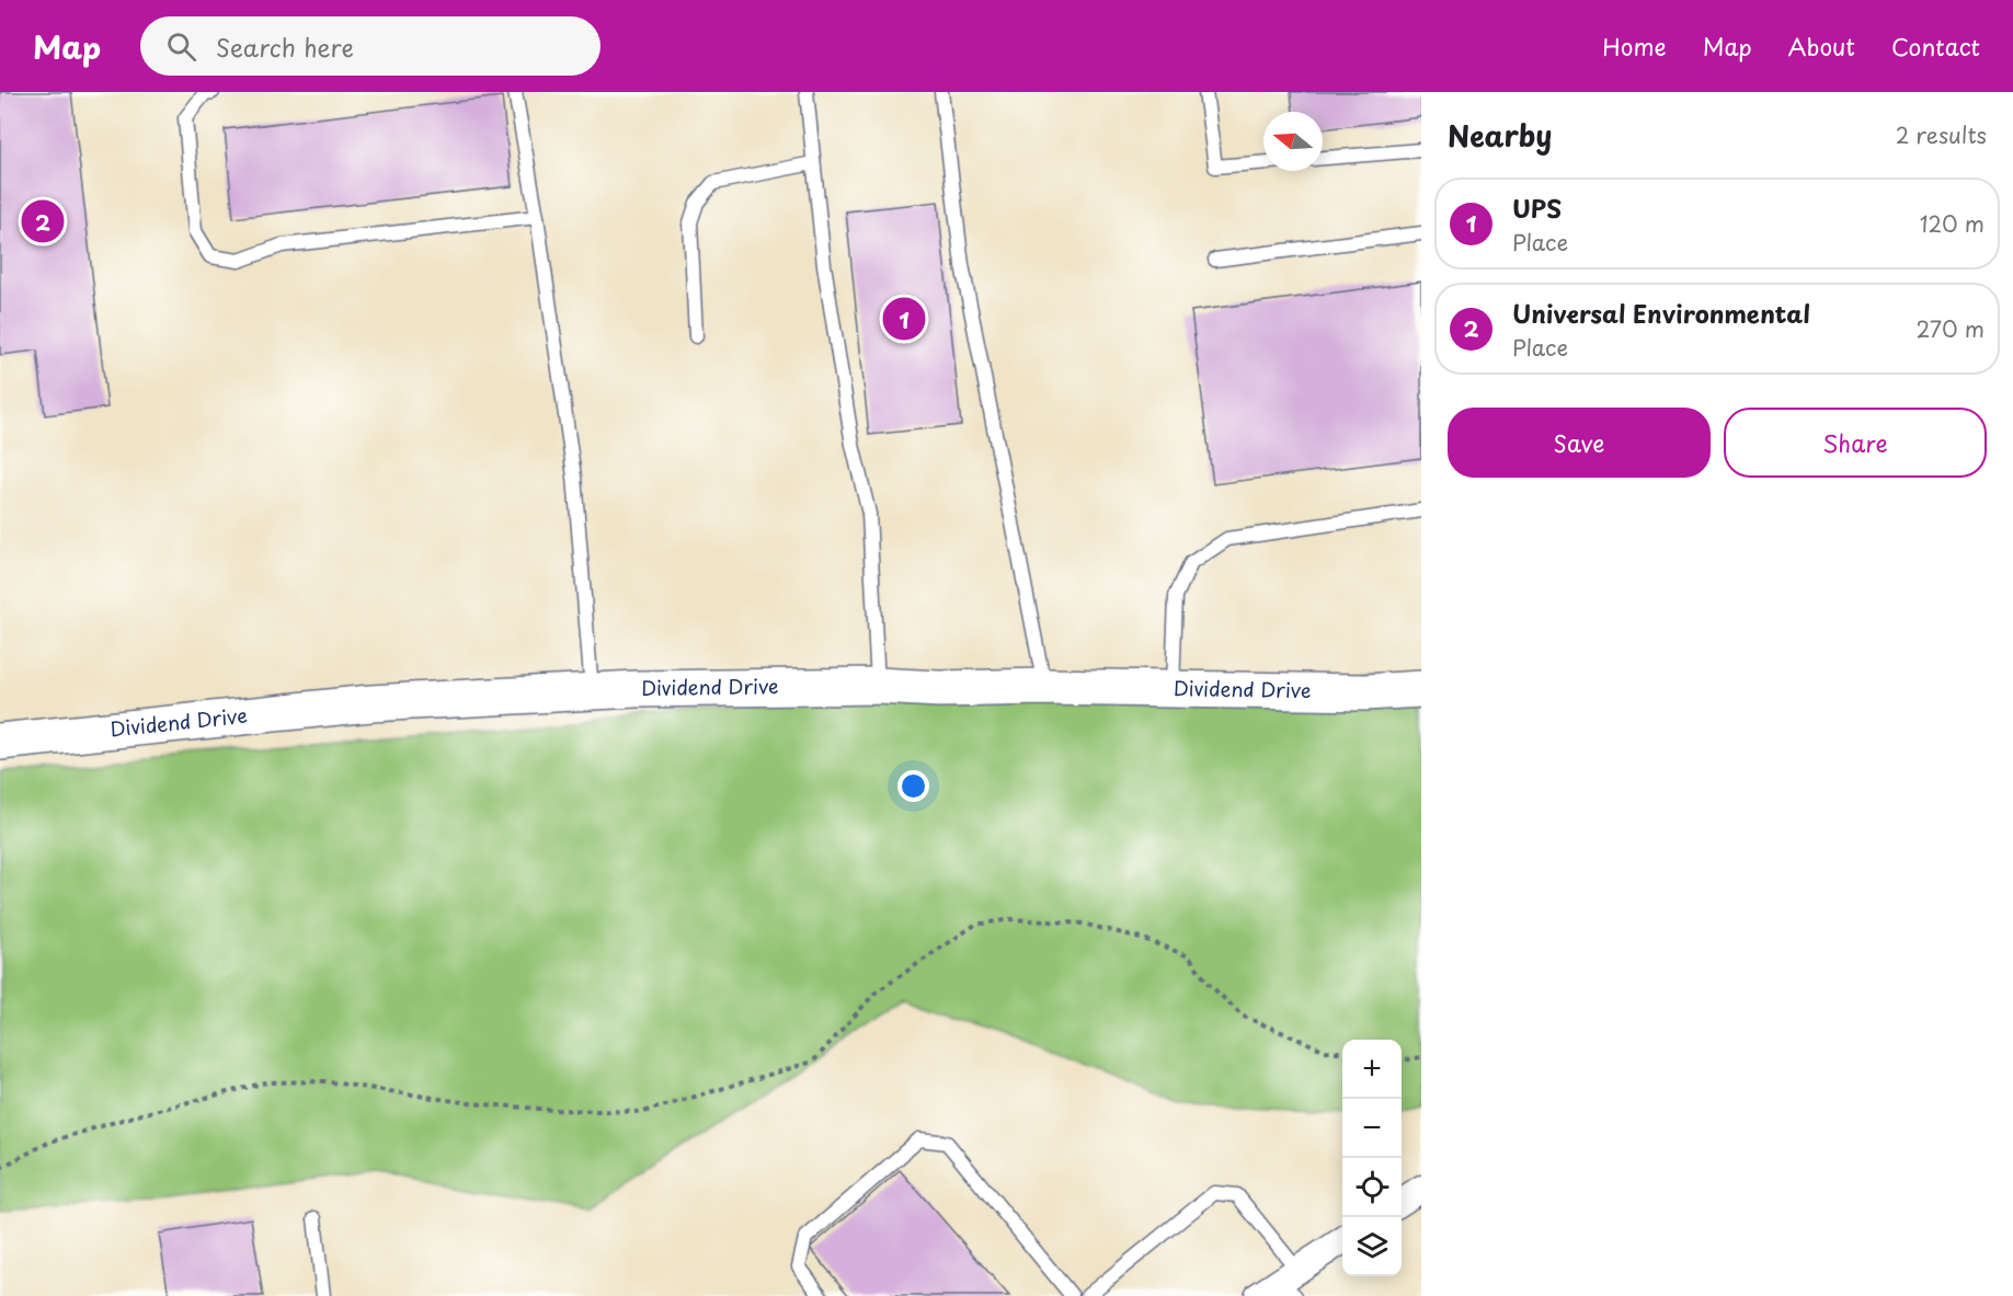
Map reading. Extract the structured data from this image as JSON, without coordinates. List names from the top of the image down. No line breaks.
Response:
{"streets":{"street":["Dividend Drive"]},"north":"left","page":{"header":"Map","search":"Search here","nav":["Home","Map","About","Contact"],"heading":["Nearby","2 results"],"list":[{"mark":"1","name":"UPS","note":"Place","value":"120 m"},{"mark":"2","name":"Universal Environmental","note":"Place","value":"270 m"}],"pins":["2","1"],"buttons":["Save","Share"],"map_buttons":["+","−"]}}
